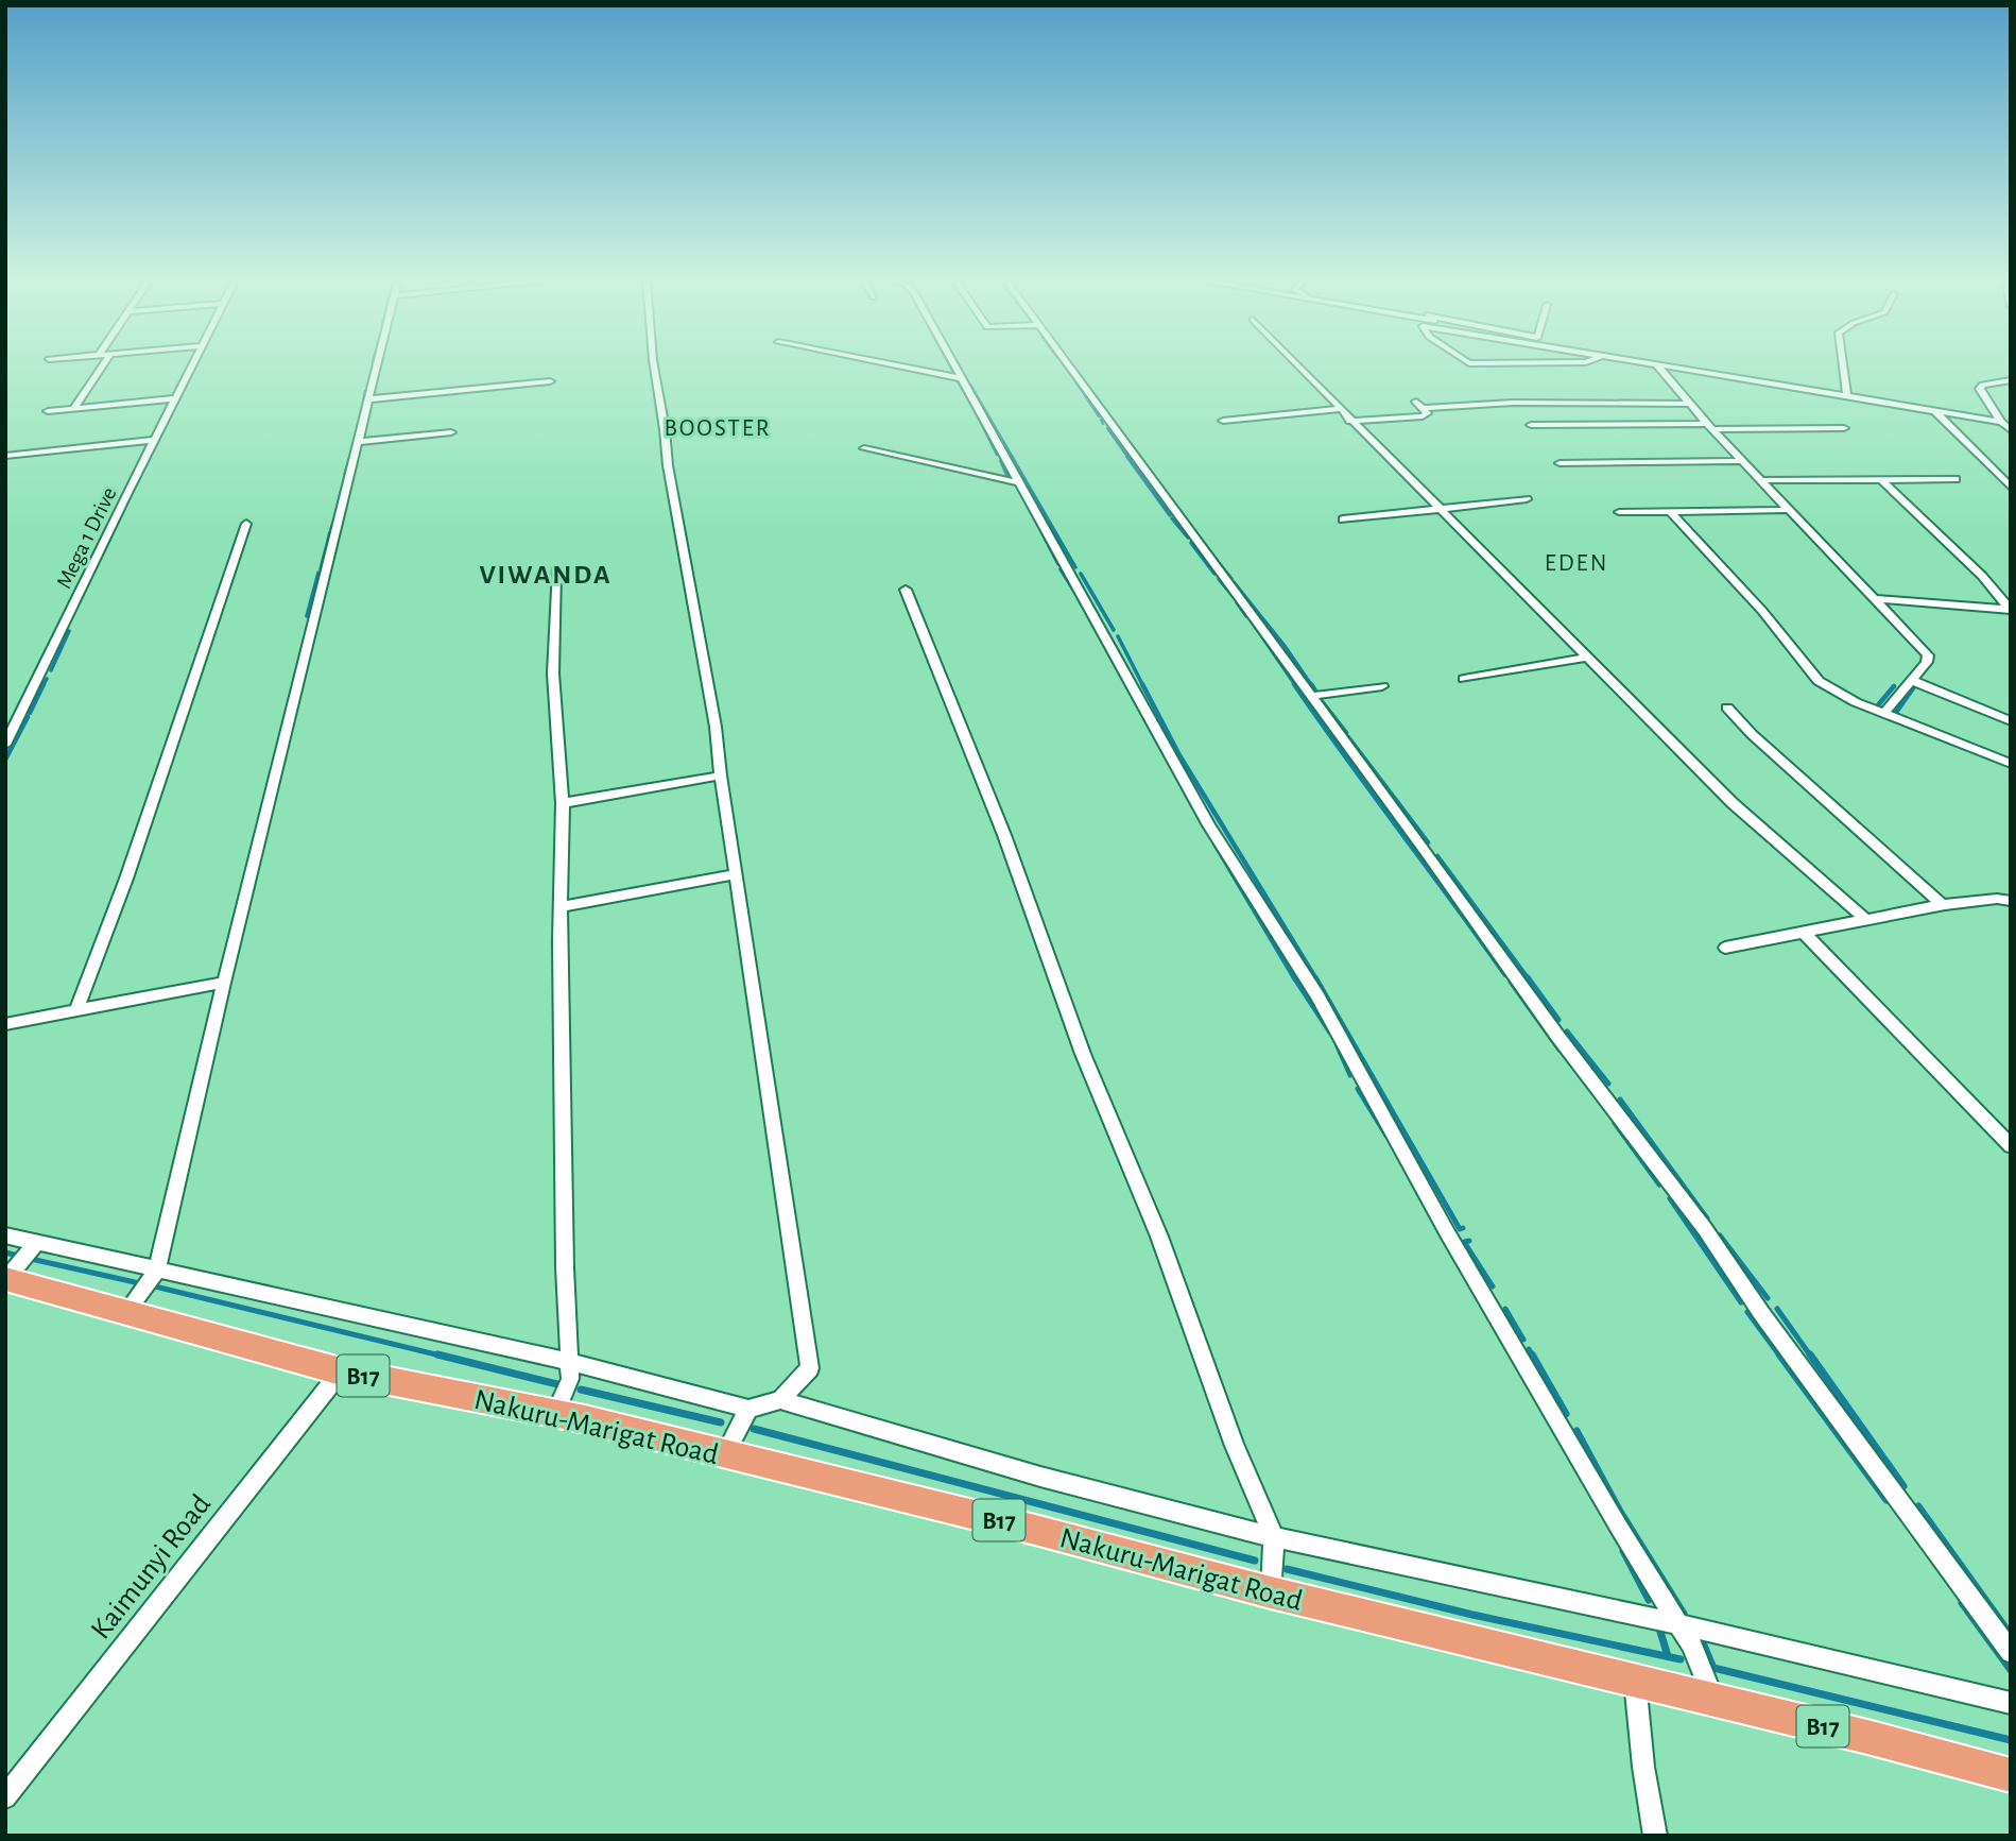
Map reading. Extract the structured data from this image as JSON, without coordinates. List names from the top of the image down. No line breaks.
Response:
{"streets":{"main road":["B17","Nakuru-Marigat Road"],"street":["Mega 1 Drive","Kaimunyi Road"]},"crossings":[["Nakuru-Marigat Road","Kaimunyi Road"]],"districts":["BOOSTER","EDEN","VIWANDA"]}
